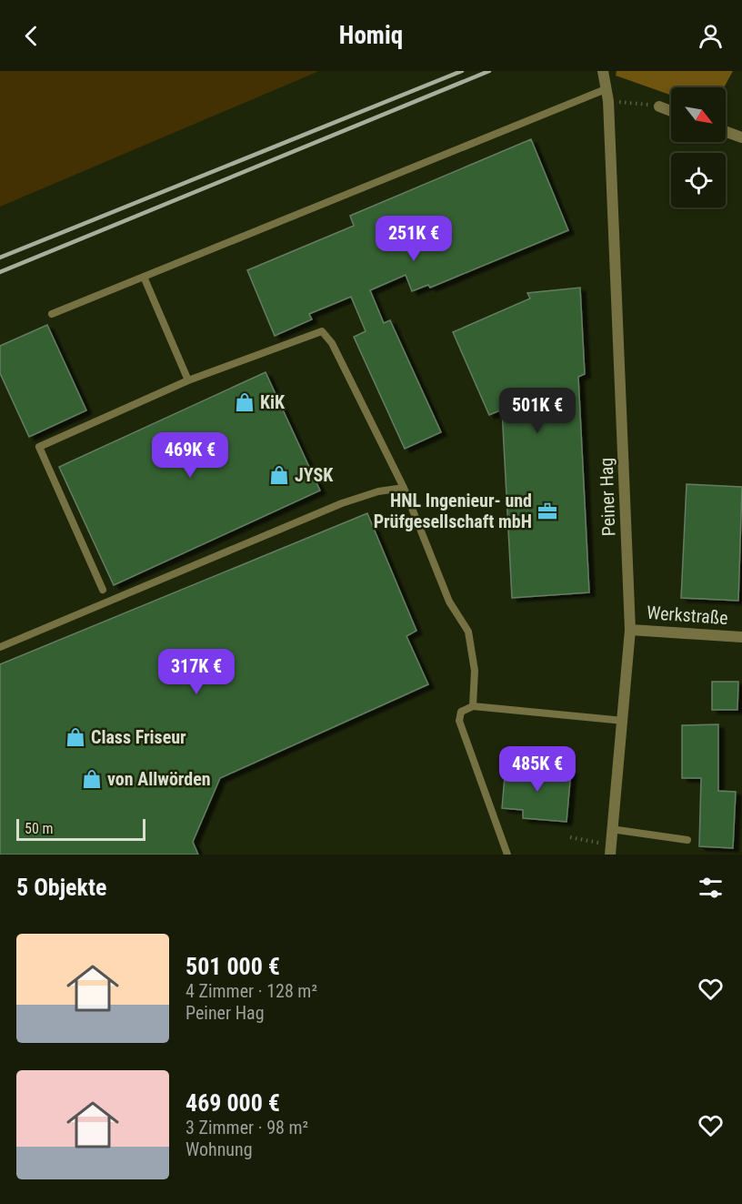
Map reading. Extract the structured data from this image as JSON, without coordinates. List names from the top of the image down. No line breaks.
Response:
{"streets":{"street":["Peiner Hag","Werkstraße"]},"crossings":[["Peiner Hag","Werkstraße"]],"places":{"shop":["KiK","JYSK","Class Friseur","von Allwörden"],"office":["HNL Ingenieur- und Prüfgesellschaft mbH"]},"scale_bar":"50 m","north":"bottom right","page":{"header":"Homiq","price":["251K €","501K €","469K €","317K €","485K €"],"scale":"50 m","heading":"5 Objekte","list":[{"name":"501 000 €","note":"4 Zimmer · 128 m² · Peiner Hag"},{"name":"469 000 €","note":"3 Zimmer · 98 m² · Wohnung"}]}}
